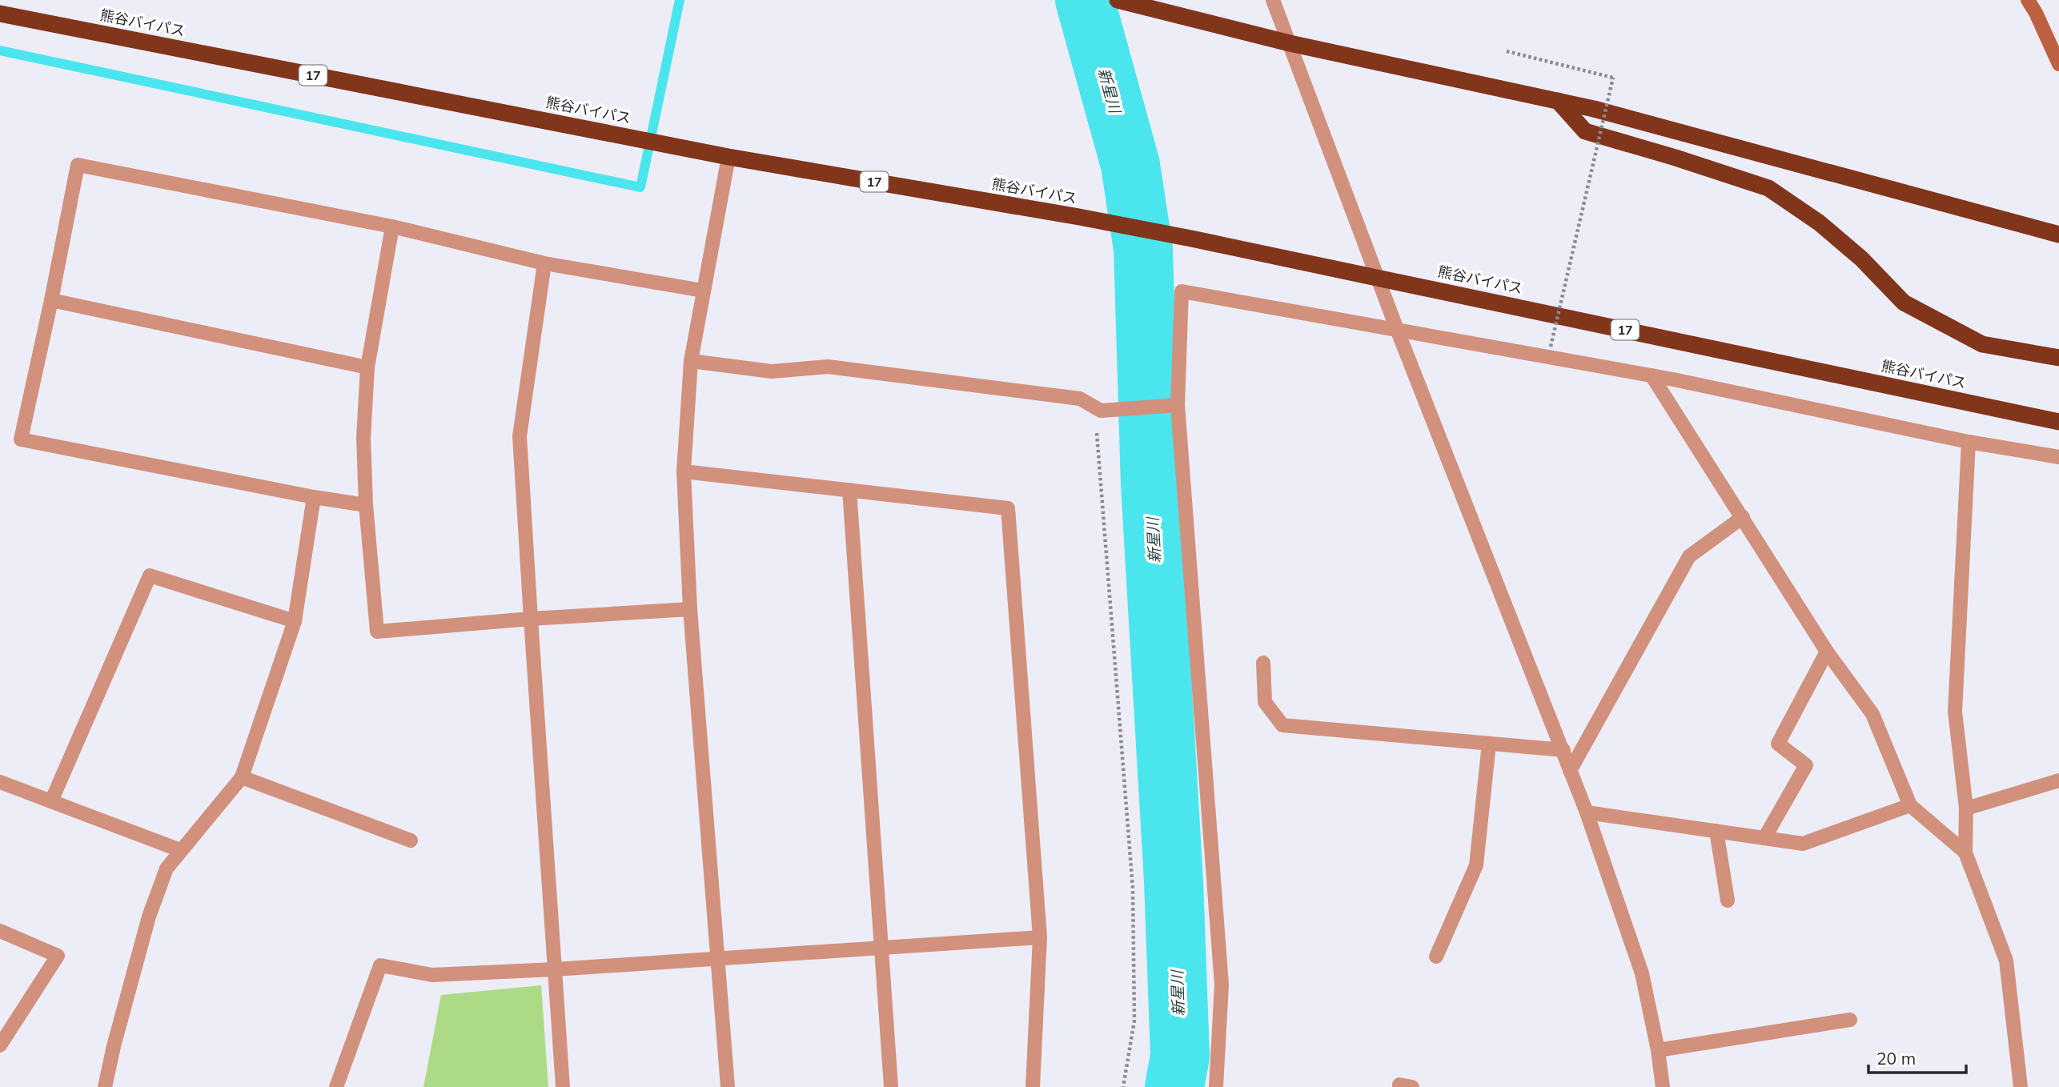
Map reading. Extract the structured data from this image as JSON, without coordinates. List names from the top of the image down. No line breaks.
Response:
{"streets":{"highway":["熊谷バイパス","17"]},"water":["新星川"],"scale_bar":"20 m"}
